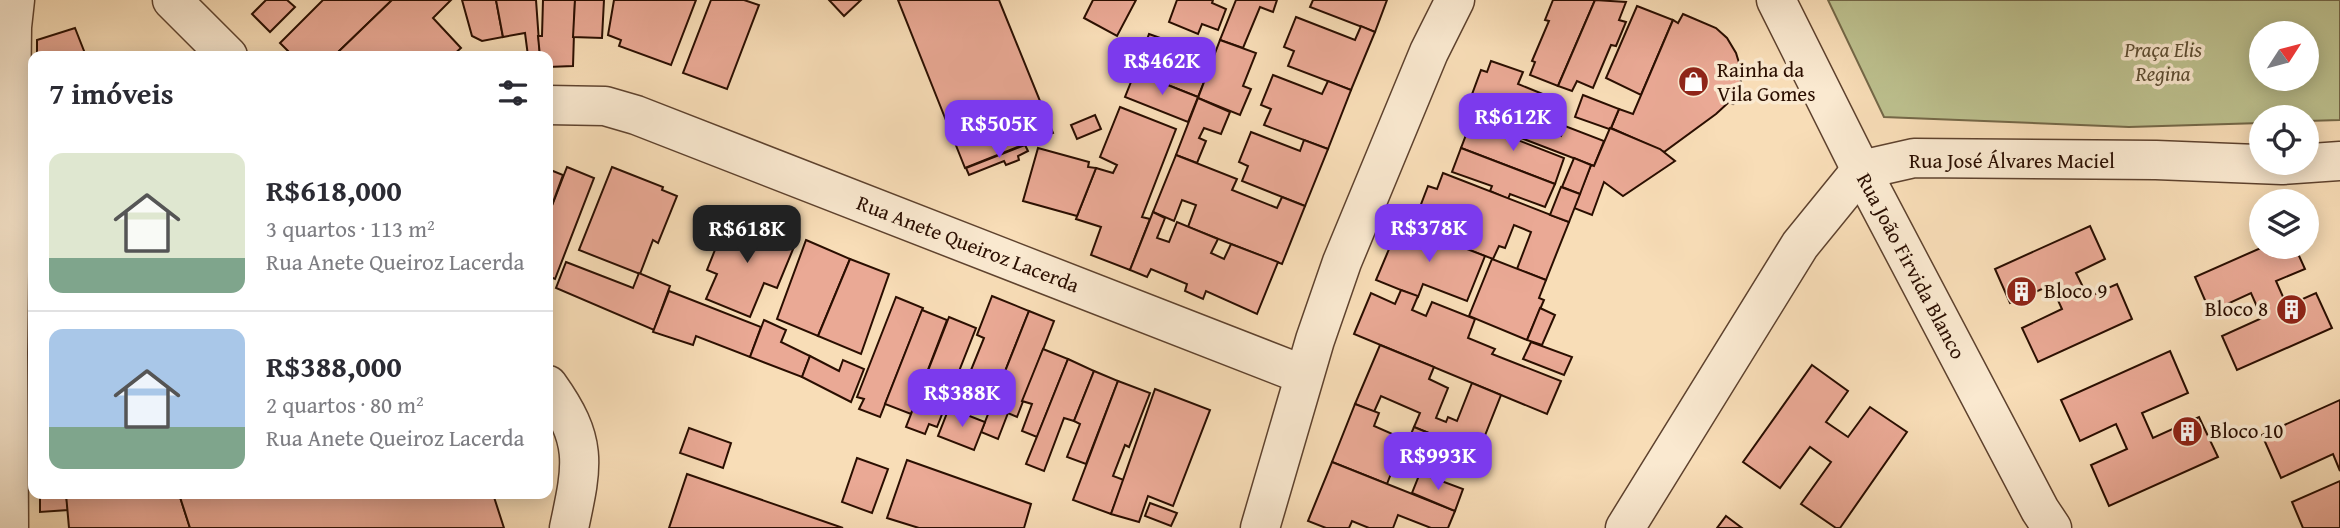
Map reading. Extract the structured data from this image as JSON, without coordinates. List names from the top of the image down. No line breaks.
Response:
{"streets":{"street":["Rua José Álvares Maciel","Rua Anete Queiroz Lacerda","Rua João Firvida Blanco"]},"crossings":[["Rua José Álvares Maciel","Rua João Firvida Blanco"]],"parks":["Praça Elis Regina"],"places":{"shop":["Rainha da Vila Gomes"],"building":["Bloco 9","Bloco 8","Bloco 10"]},"north":"top right","page":{"price":["R$462K","R$612K","R$505K","R$378K","R$618K","R$388K","R$993K"],"heading":"7 imóveis","list":[{"name":"R$618,000","note":"3 quartos · 113 m² · Rua Anete Queiroz Lacerda"},{"name":"R$388,000","note":"2 quartos · 80 m² · Rua Anete Queiroz Lacerda"}]}}
